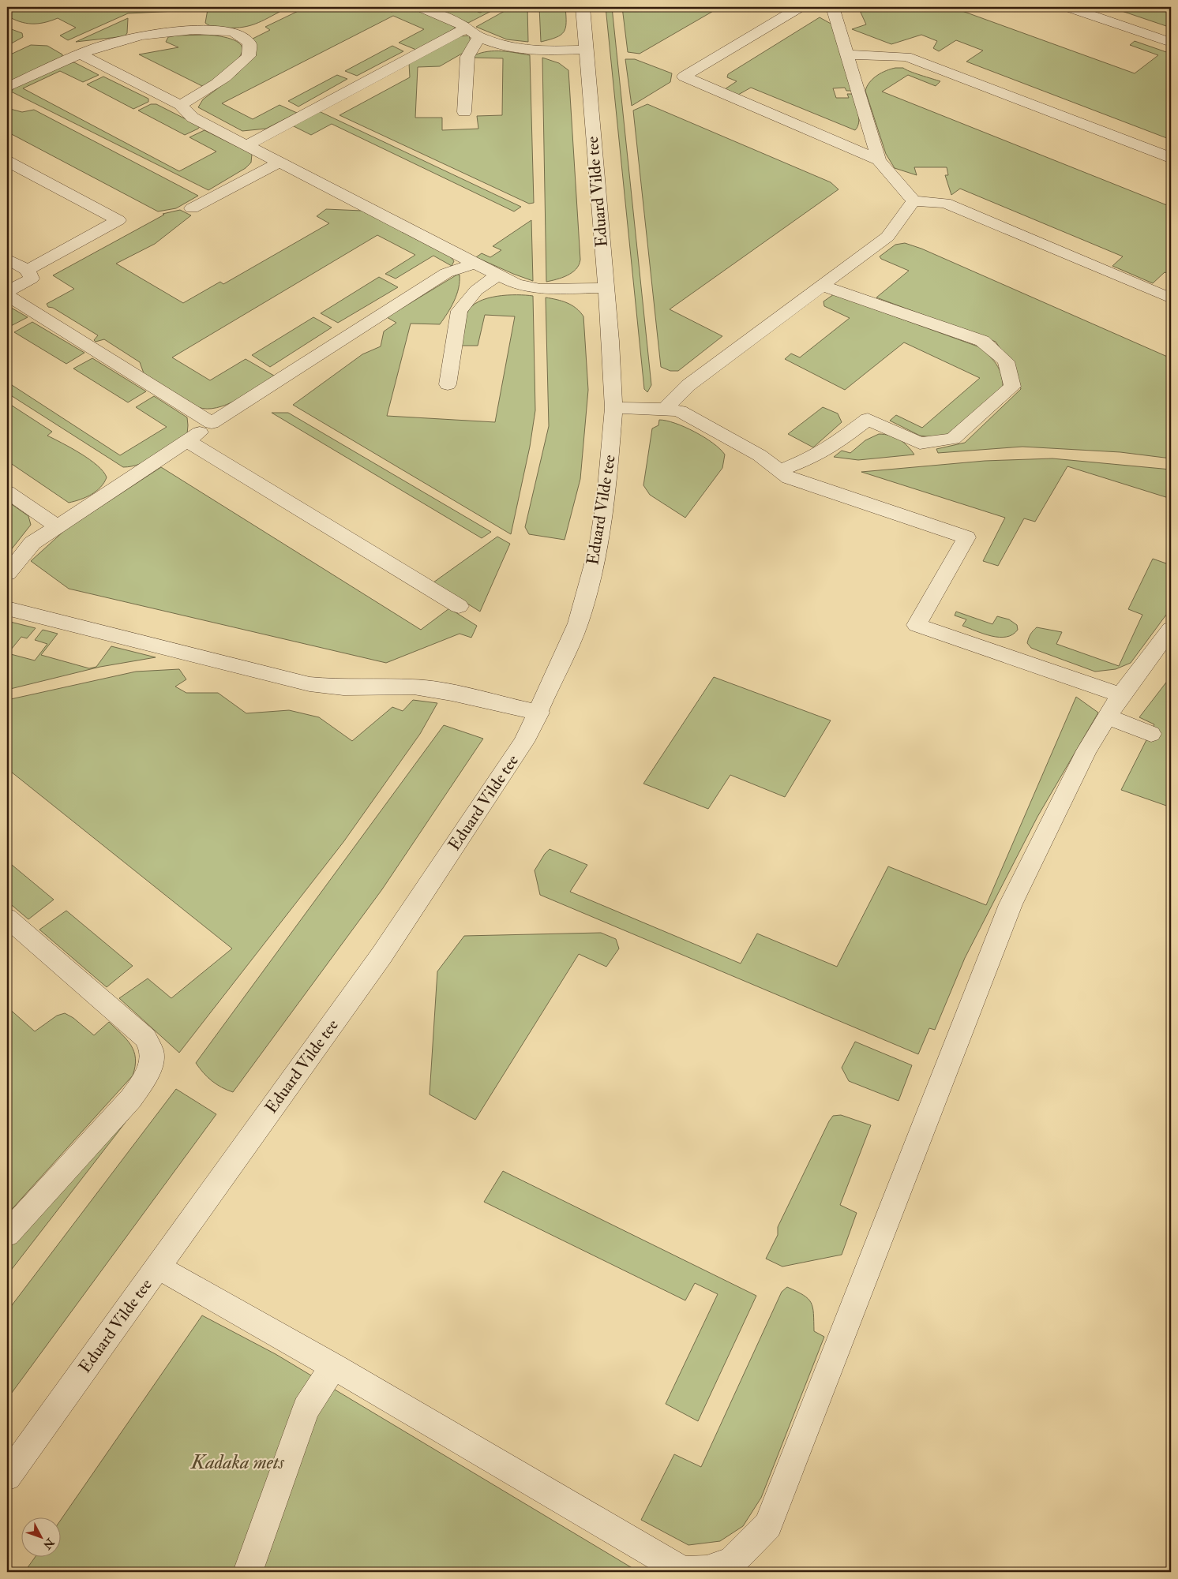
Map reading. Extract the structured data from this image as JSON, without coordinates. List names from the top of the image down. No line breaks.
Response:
{"streets":{"street":["Eduard Vilde tee"]},"parks":["Kadaka mets"],"north":"bottom right"}
